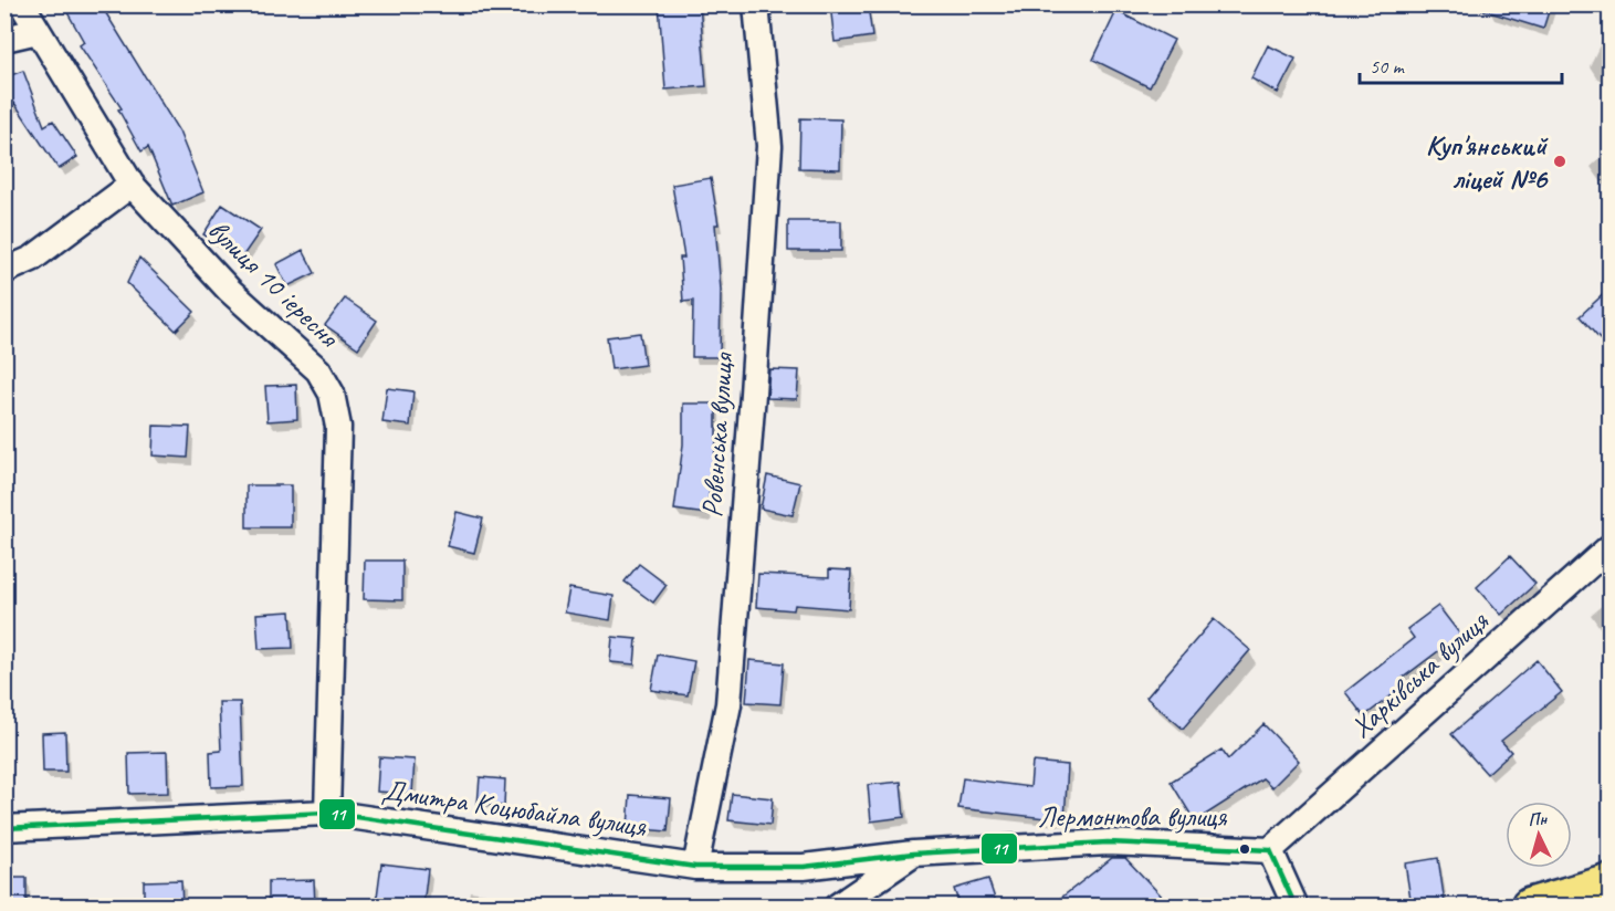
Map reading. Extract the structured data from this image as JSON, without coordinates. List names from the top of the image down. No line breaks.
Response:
{"streets":{"street":["вулиця 10 іересня","Ровенська вулиця","Харківська вулиця","Дмитра Коцюбайла вулиця","Лермонтова вулиця"]},"crossings":[["вулиця 10 іересня","Дмитра Коцюбайла вулиця"],["Ровенська вулиця","Дмитра Коцюбайла вулиця"],["Ровенська вулиця","Лермонтова вулиця"],["Харківська вулиця","Лермонтова вулиця"],["Дмитра Коцюбайла вулиця","Лермонтова вулиця"]],"places":["Куп'янський ліцей №6"],"lines":["transit line 11"],"scale_bar":"50 m","north":"top"}
